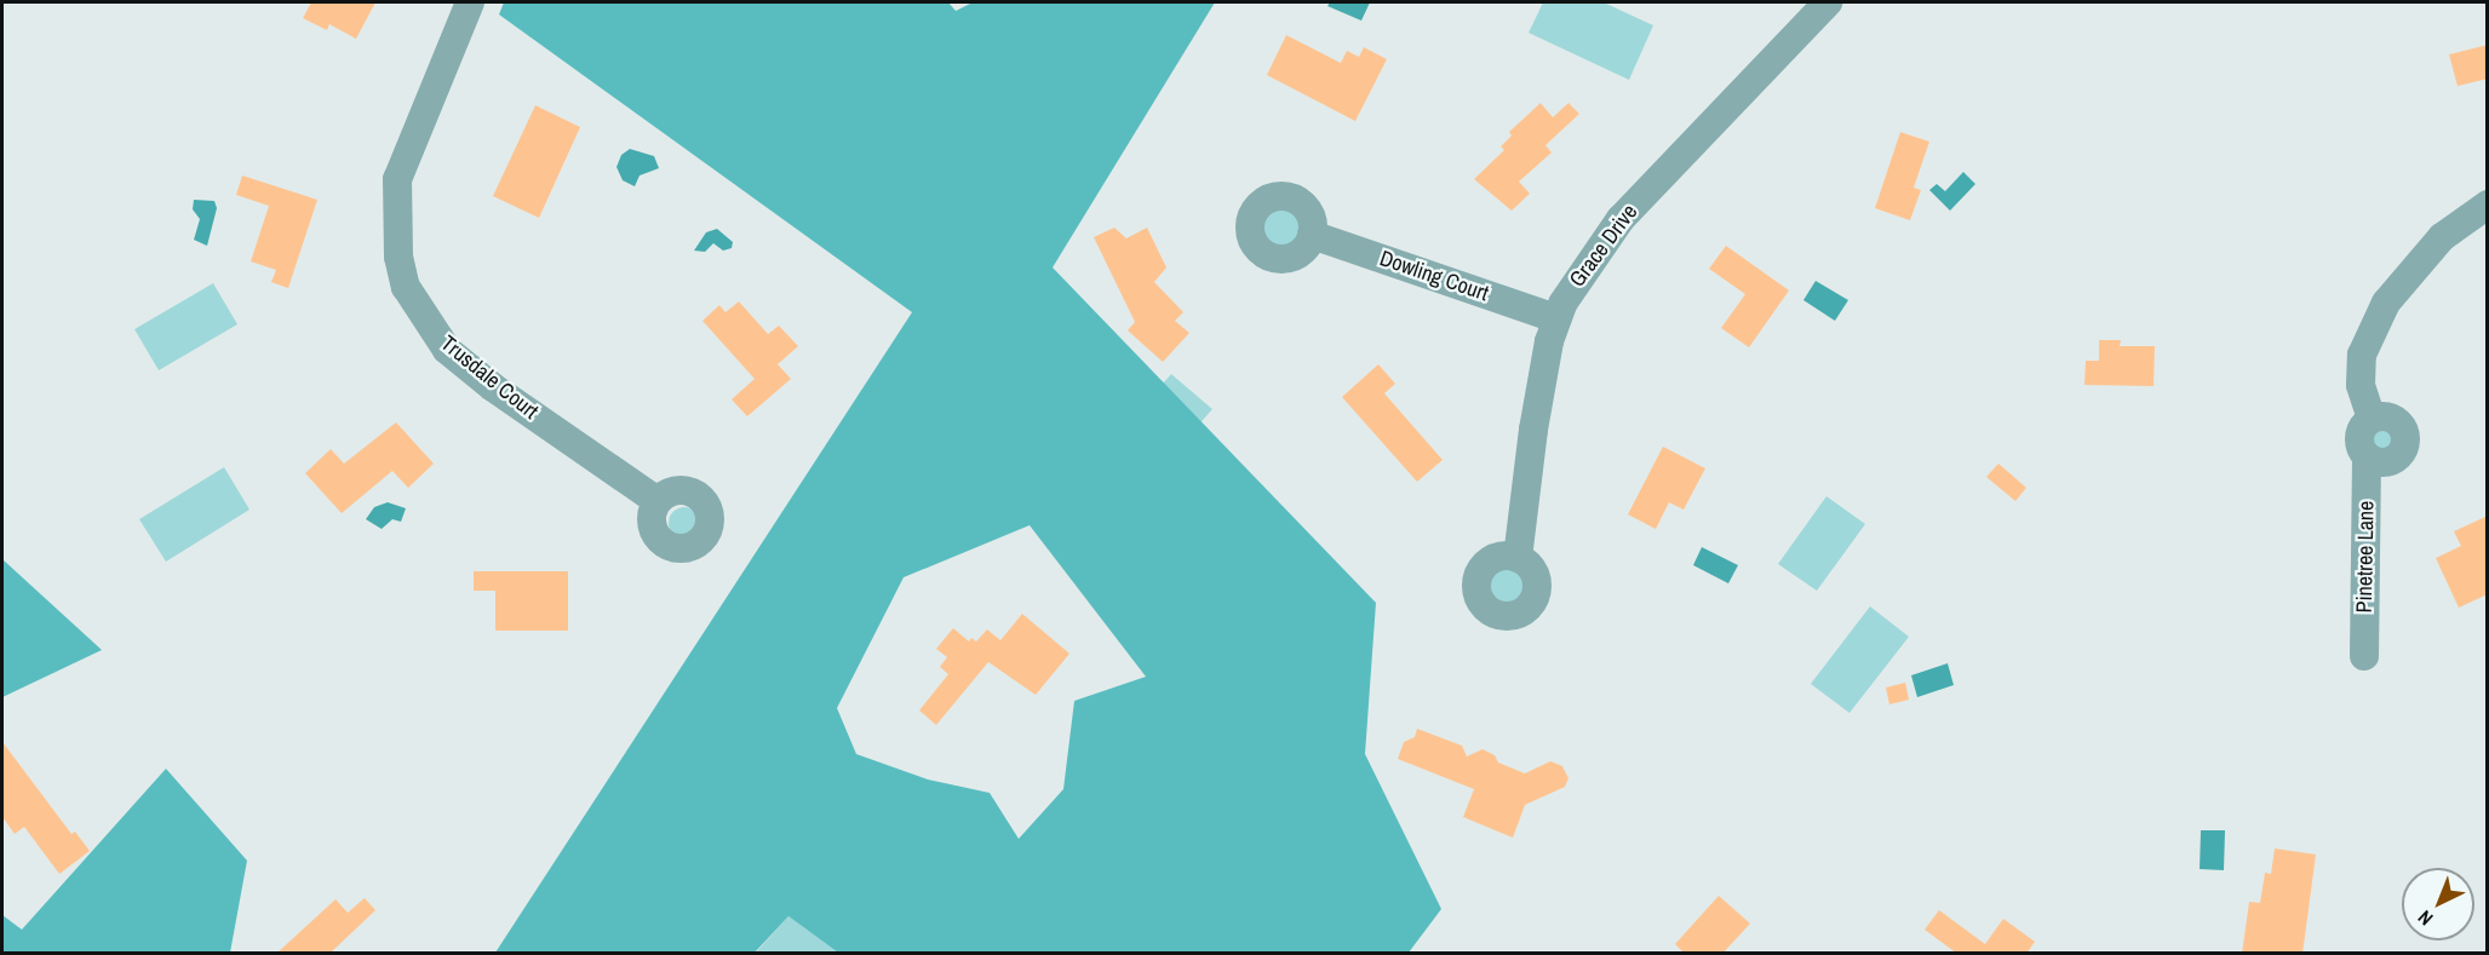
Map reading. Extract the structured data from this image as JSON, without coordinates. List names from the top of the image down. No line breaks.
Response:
{"streets":{"street":["Grace Drive","Dowling Court","Trusdale Court","Pinetree Lane"]},"crossings":[["Grace Drive","Dowling Court"]],"north":"bottom left"}
